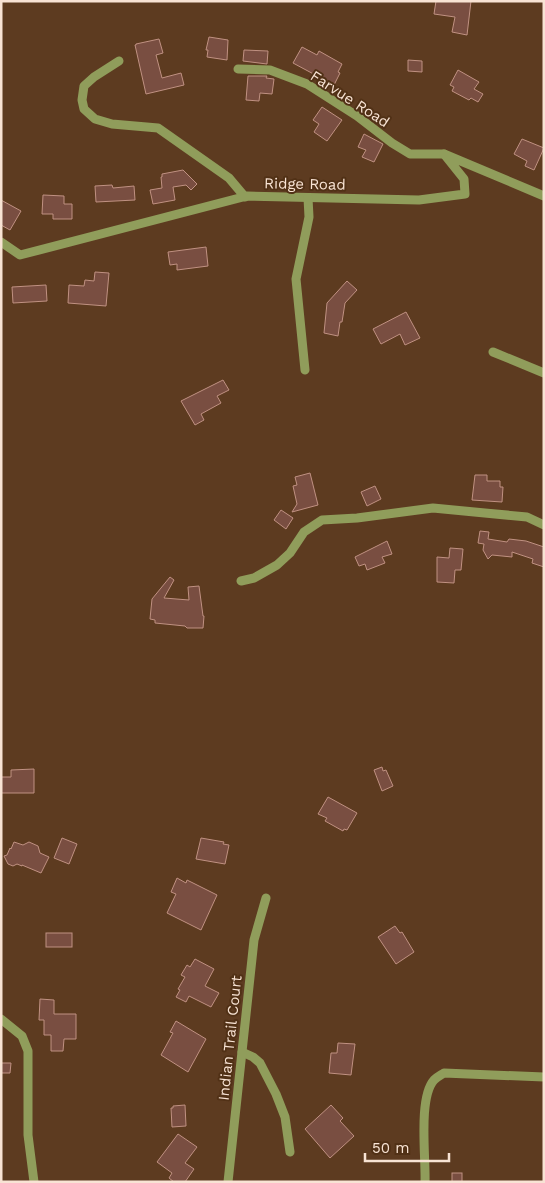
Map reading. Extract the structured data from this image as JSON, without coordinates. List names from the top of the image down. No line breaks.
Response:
{"streets":{"street":["Farvue Road","Ridge Road","Indian Trail Court"]},"crossings":[["Farvue Road","Ridge Road"]],"scale_bar":"50 m"}
